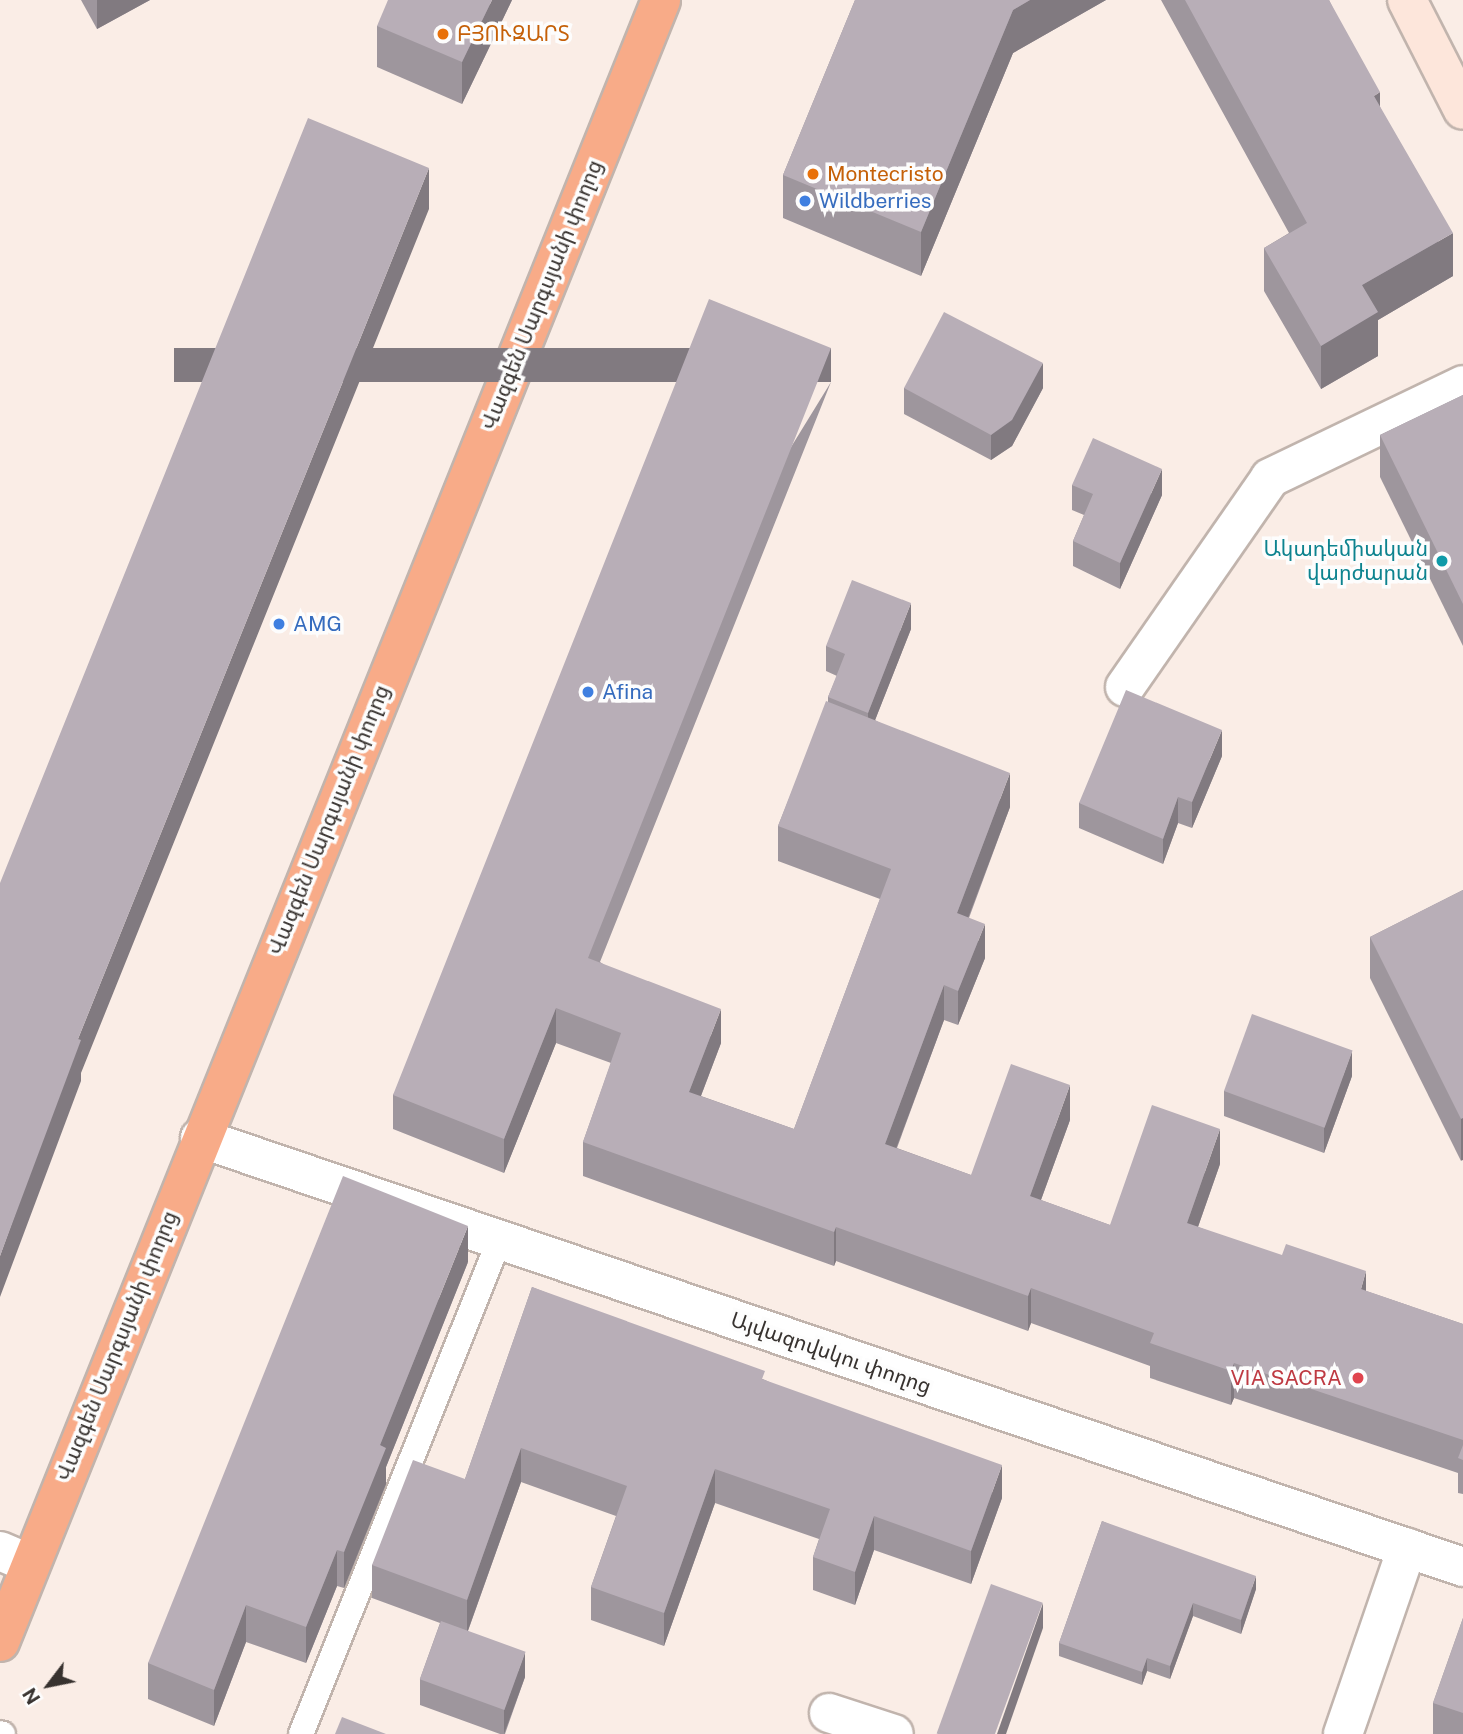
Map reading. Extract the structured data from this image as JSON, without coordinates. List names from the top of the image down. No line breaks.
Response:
{"streets":{"highway":["Վազգեն Սարգսյանի փողոց"],"street":["Այվազովսկու փողոց"]},"crossings":[["Վազգեն Սարգսյանի փողոց","Այվազովսկու փողոց"]],"places":["ԲՅՈՒԶԱՐՏ","Montecristo","Wildberries","Ակադեմիական վարժարան","AMG","Afina","VIA SACRA"],"north":"bottom left"}
